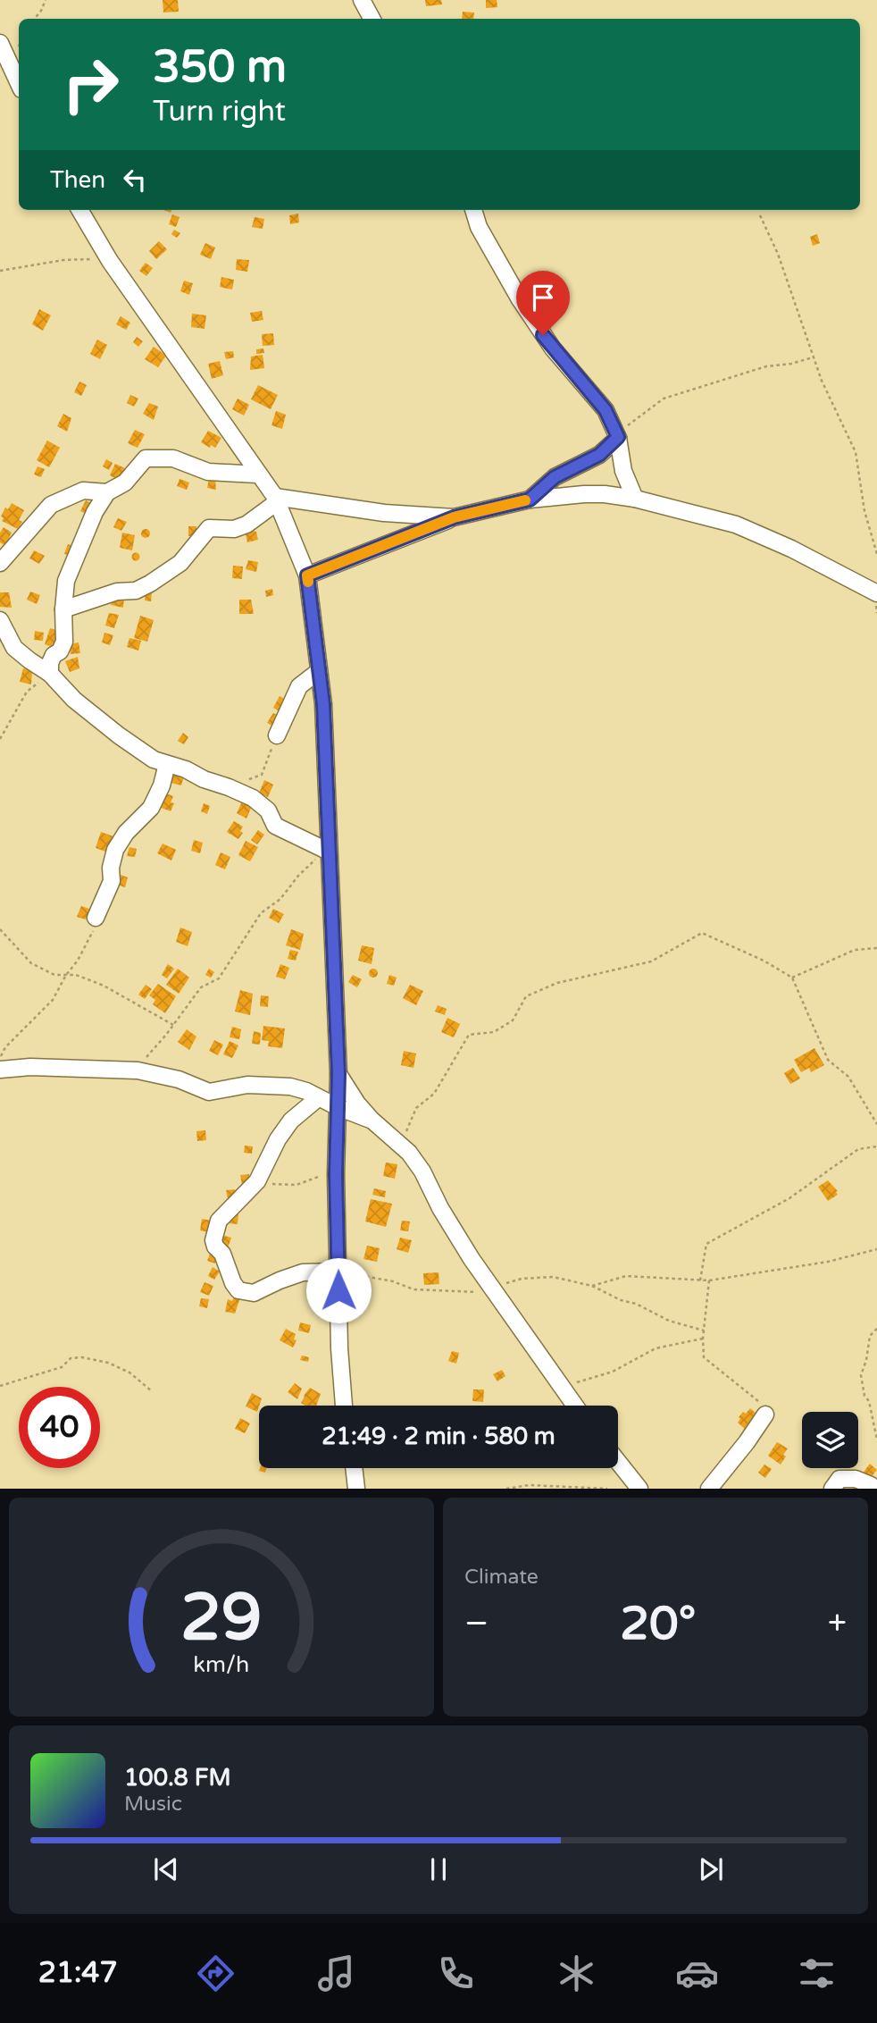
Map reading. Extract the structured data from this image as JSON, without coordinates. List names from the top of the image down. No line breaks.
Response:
{"page":{"turn":["350 m","Turn right"],"then":"Then","limit":"40","trip":"21:49 · 2 min · 580 m","tile":"Climate","heat":["−","20°","+"],"song":["100.8 FM","Music"],"tabs":"21:47","gauge":["29","km/h"]}}
